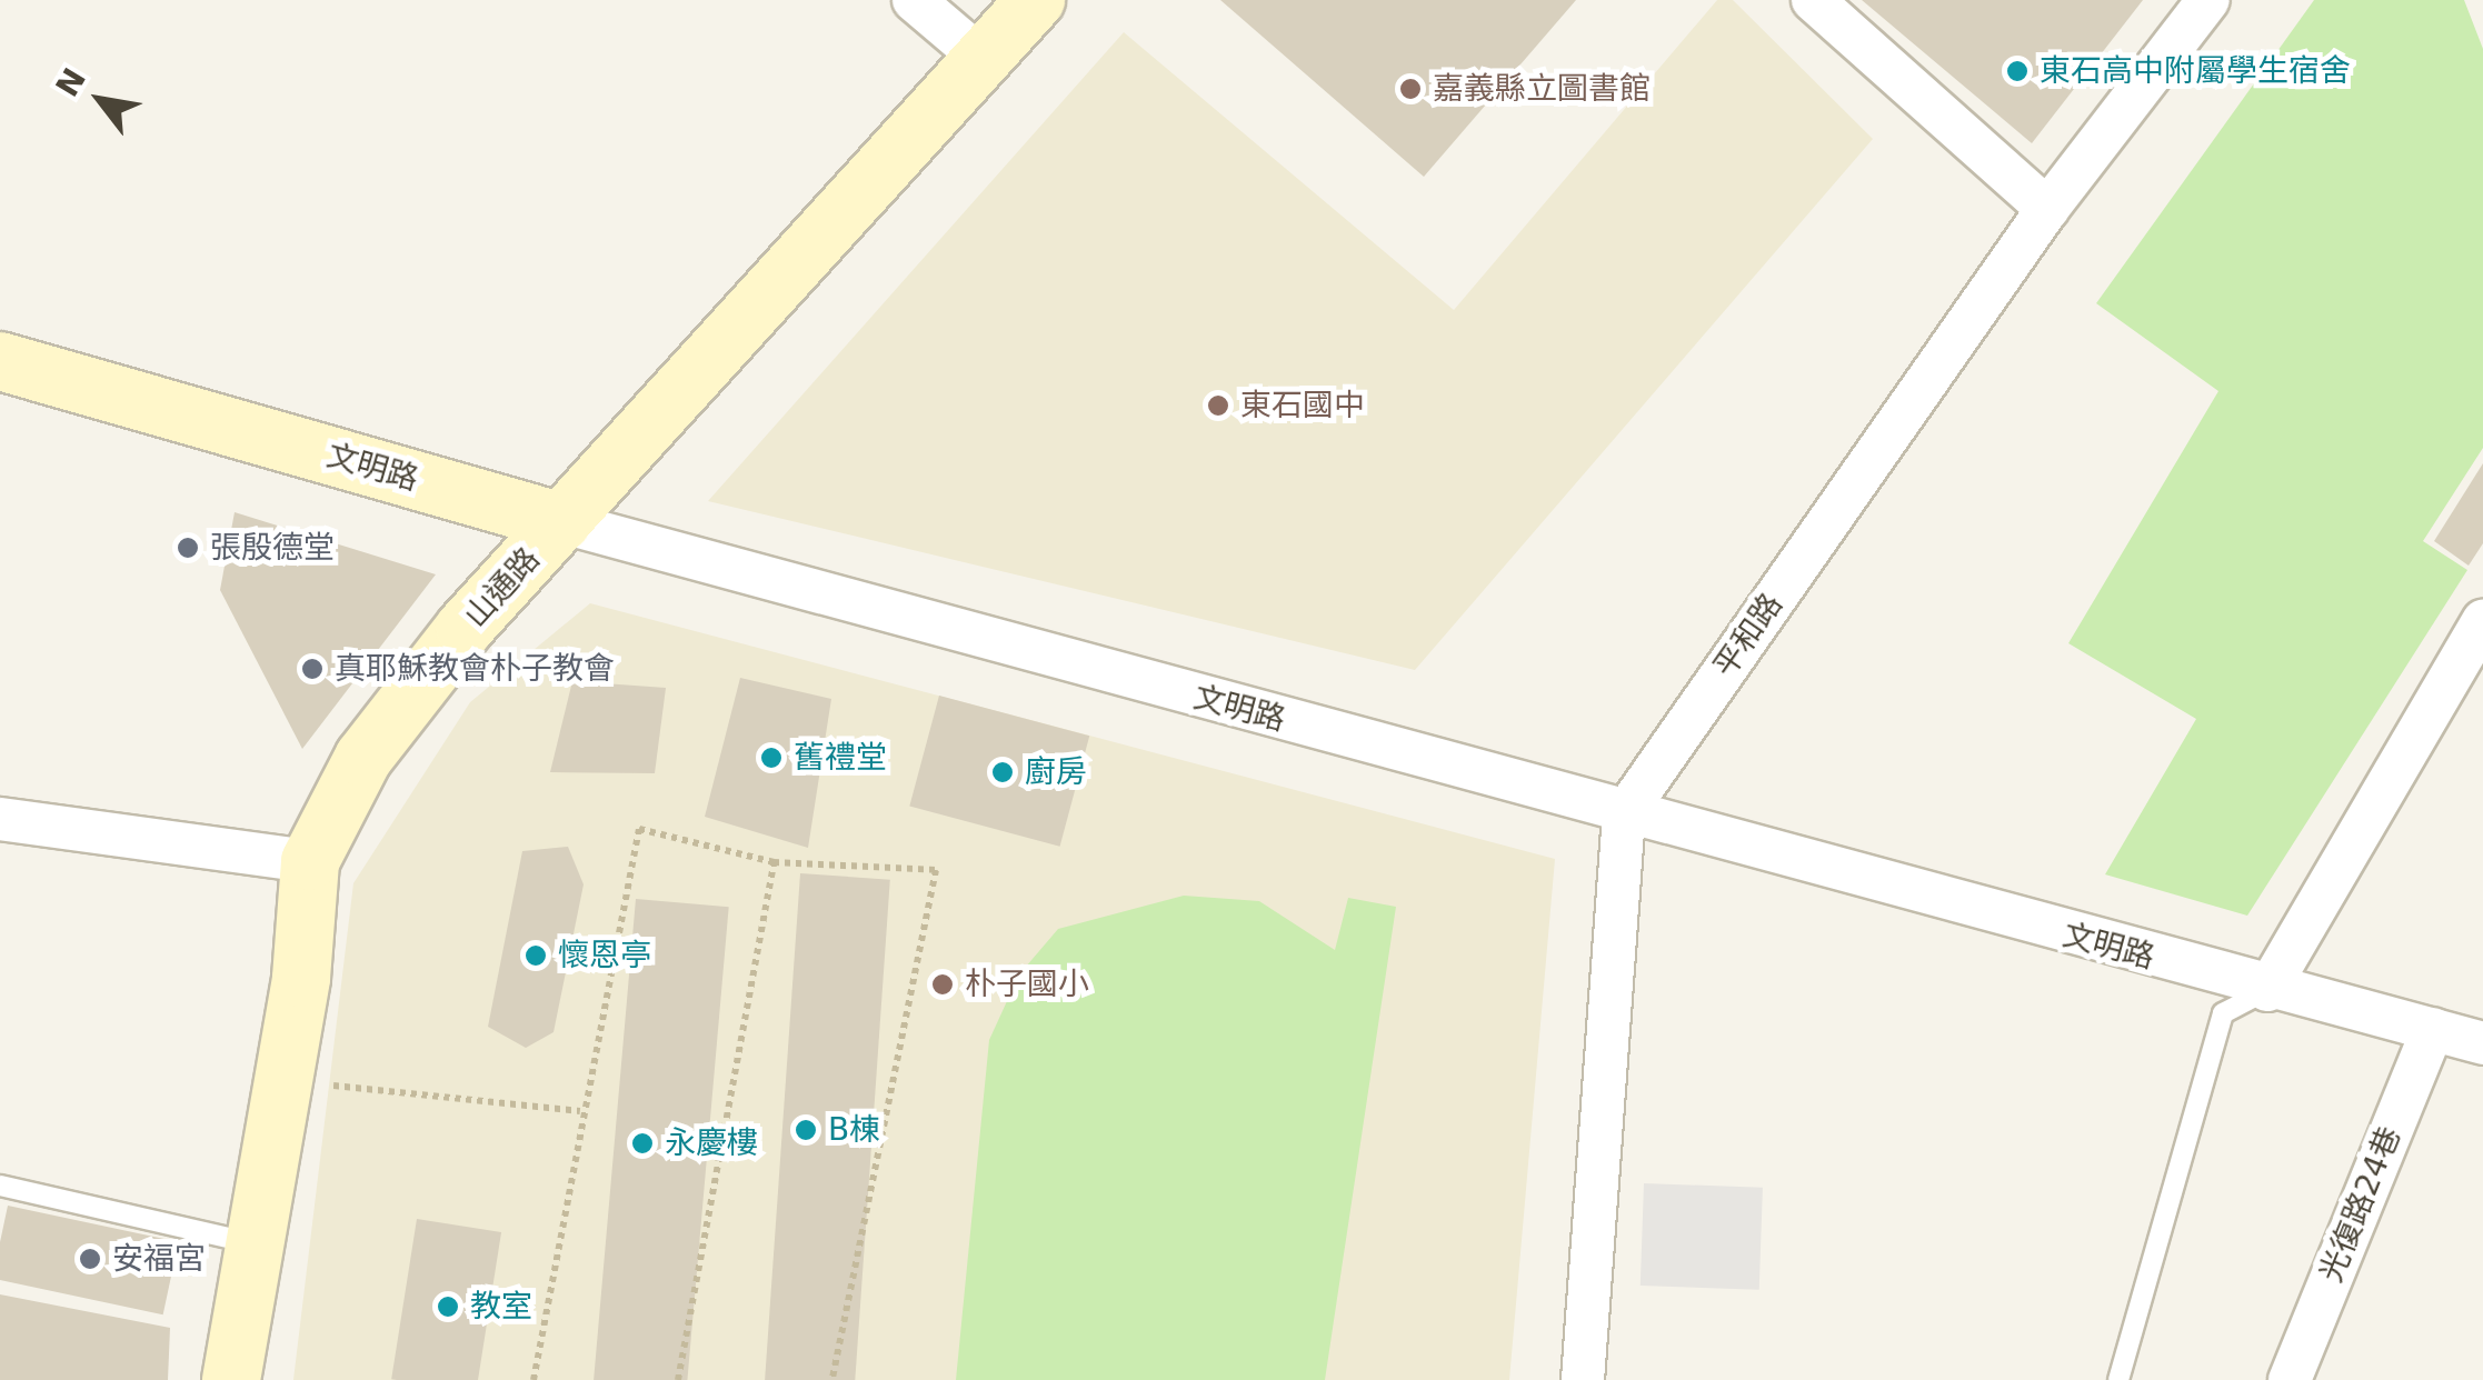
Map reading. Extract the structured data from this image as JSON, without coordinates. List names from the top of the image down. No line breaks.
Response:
{"streets":{"main road":["文明路","山通路"],"street":["平和路","光復路24巷"]},"crossings":[["文明路","山通路"],["文明路","平和路"],["文明路","光復路24巷"]],"places":["東石高中附屬學生宿舍","嘉義縣立圖書館","東石國中","張殷德堂","真耶穌教會朴子教會","舊禮堂","廚房","懷恩亭","朴子國小","B棟","永慶樓","安福宮","教室"],"north":"top left"}
